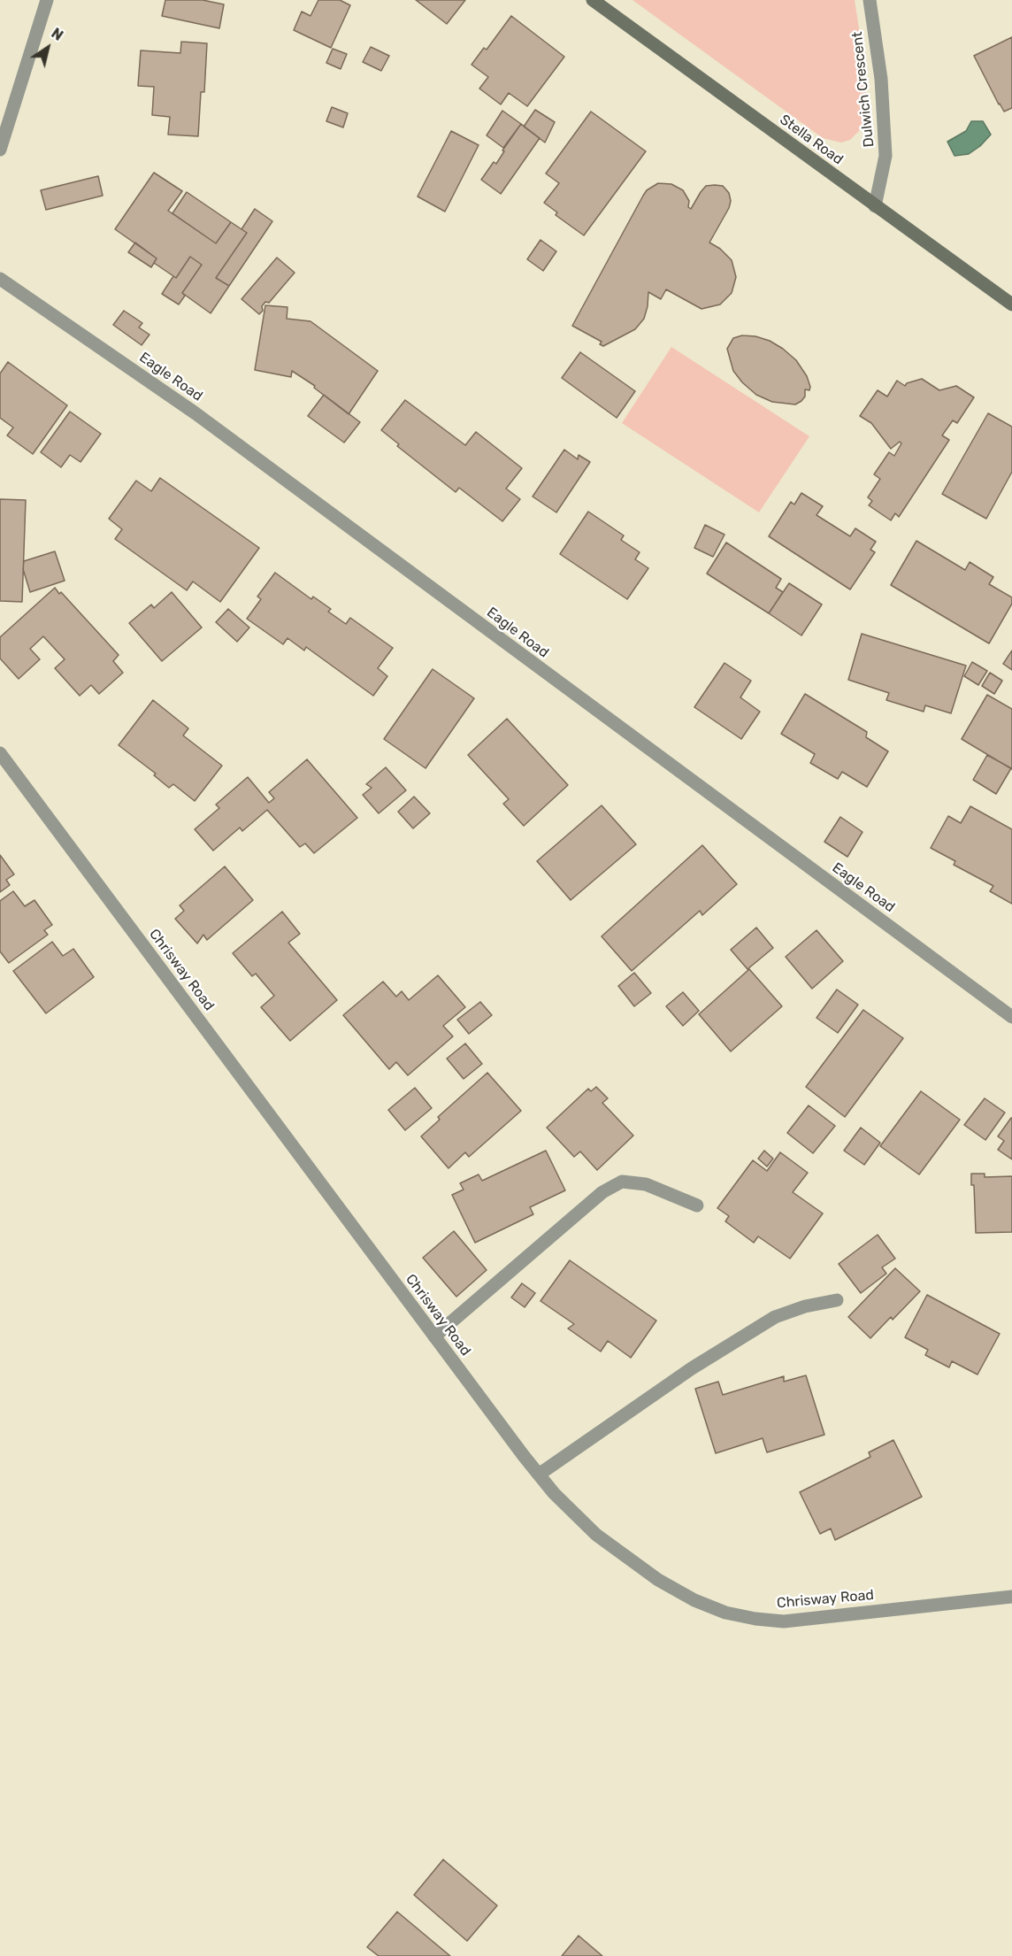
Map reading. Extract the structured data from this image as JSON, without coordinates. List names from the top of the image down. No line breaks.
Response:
{"streets":{"main road":["Stella Road"],"street":["Dulwich Crescent","Eagle Road","Chrisway Road"]},"crossings":[["Dulwich Crescent","Stella Road"]],"north":"top right"}
